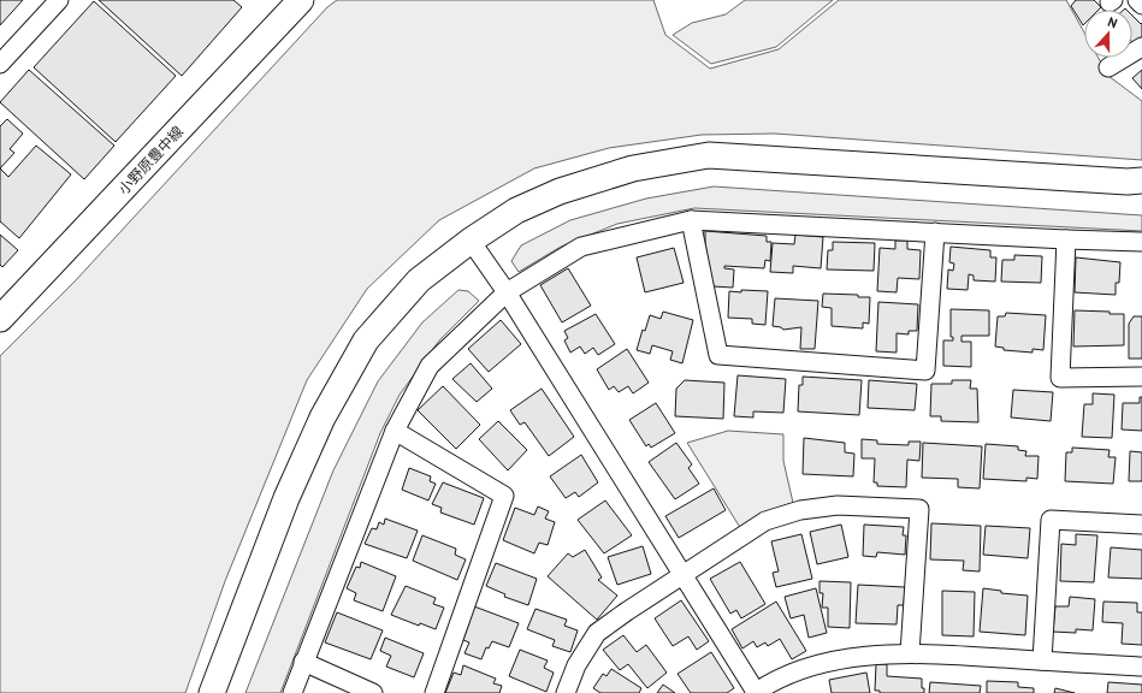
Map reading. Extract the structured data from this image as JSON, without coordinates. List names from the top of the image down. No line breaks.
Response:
{"streets":{"street":["小野原豊中線"]},"north":"top"}
